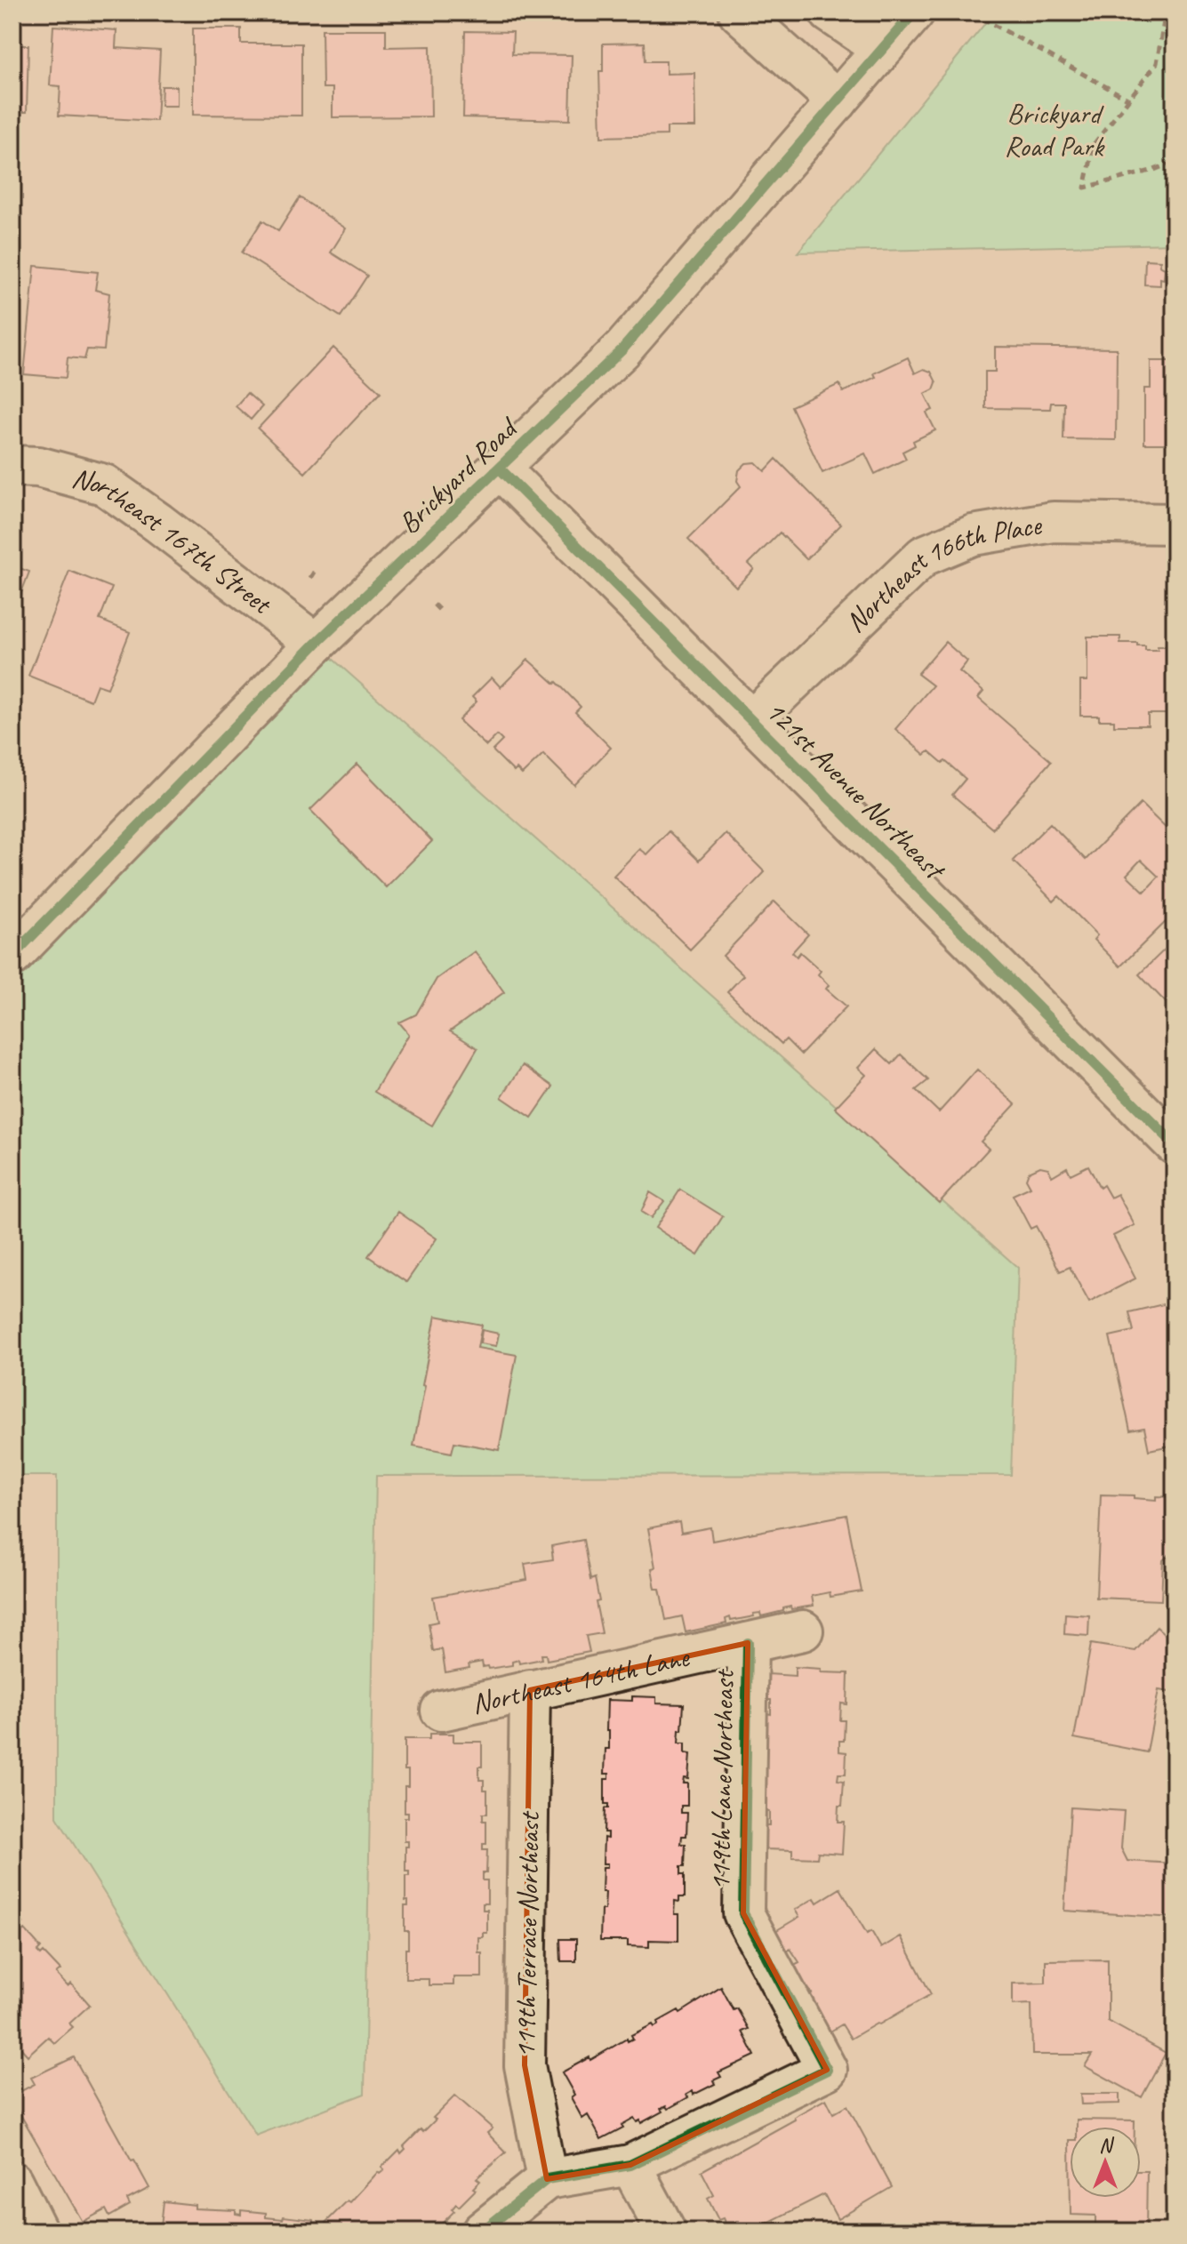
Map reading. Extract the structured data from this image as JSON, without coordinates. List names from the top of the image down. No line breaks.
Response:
{"streets":{"street":["Brickyard Road","Northeast 167th Street","Northeast 166th Place","121st Avenue Northeast","Northeast 164th Lane","119th Lane Northeast","119th Terrace Northeast"]},"crossings":[["Brickyard Road","Northeast 167th Street"],["Brickyard Road","121st Avenue Northeast"],["Northeast 166th Place","121st Avenue Northeast"],["Northeast 164th Lane","119th Lane Northeast"],["Northeast 164th Lane","119th Terrace Northeast"]],"parks":["Brickyard Road Park"],"north":"top"}
